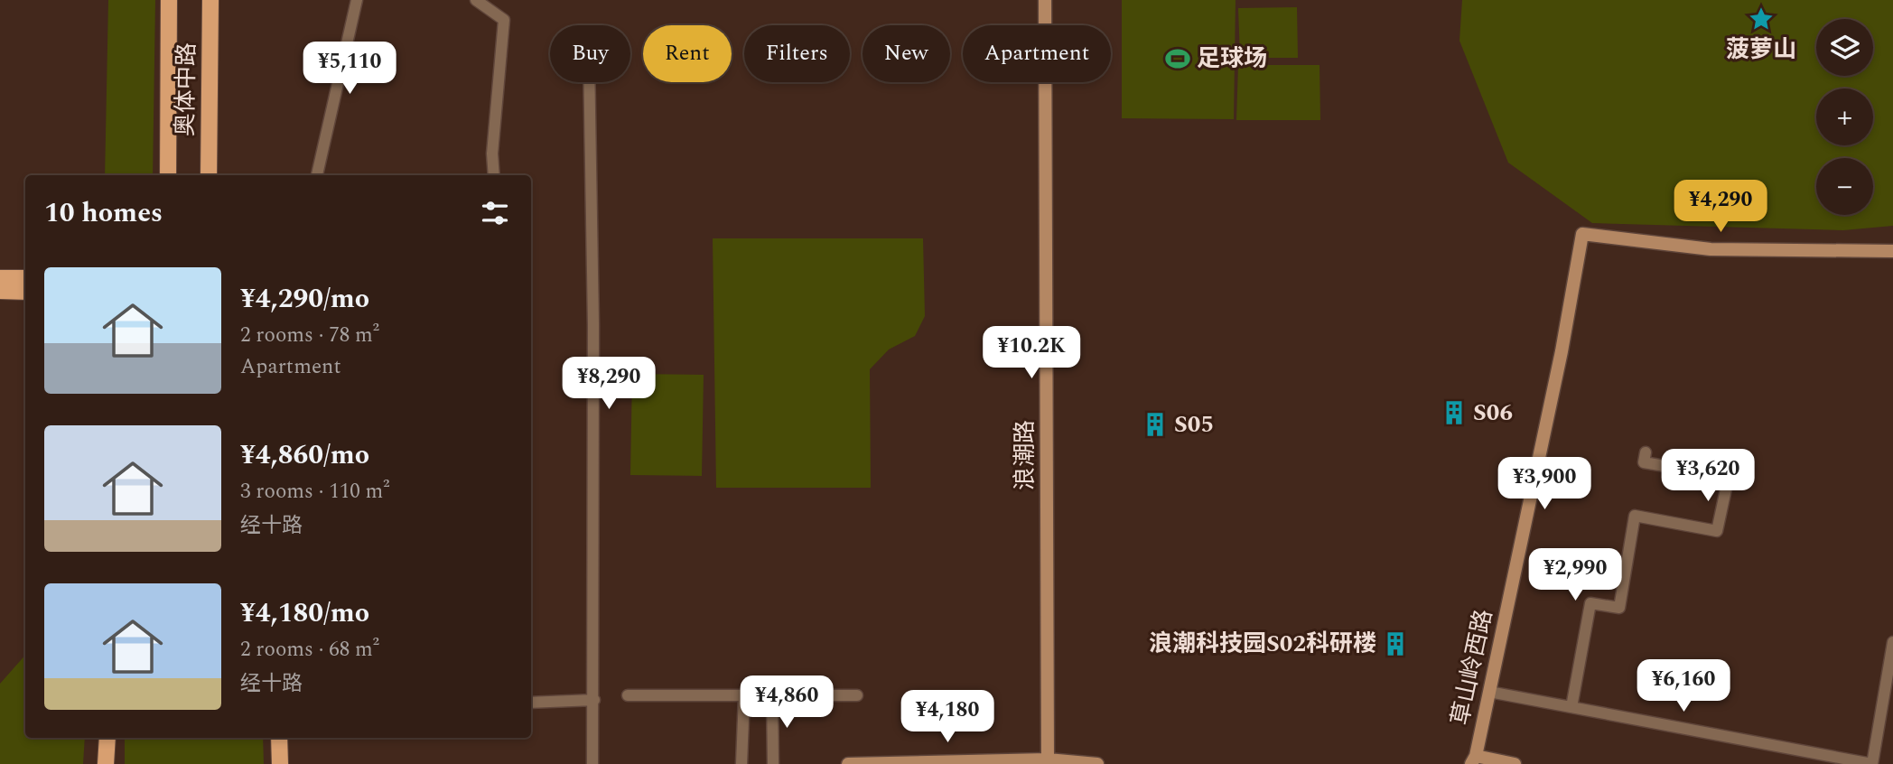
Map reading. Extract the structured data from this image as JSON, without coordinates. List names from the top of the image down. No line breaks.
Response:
{"streets":{"main road":["奥体中路","浪潮路","草山岭西路"]},"places":{"place":["菠萝山"],"sports":["足球场"],"building":["S06","S05","浪潮科技园S02科研楼"]},"page":{"map_buttons":["+","−"],"chip":["Buy","Rent","Filters","New","Apartment"],"price":["¥5,110","¥4,290","¥10.2K","¥8,290","¥3,620","¥3,900","¥2,990","¥6,160","¥4,860","¥4,180"],"heading":"10 homes","list":[{"name":"¥4,290/mo","note":"2 rooms · 78 m² · Apartment"},{"name":"¥4,860/mo","note":"3 rooms · 110 m² · 经十路"},{"name":"¥4,180/mo","note":"2 rooms · 68 m² · 经十路"}]}}
